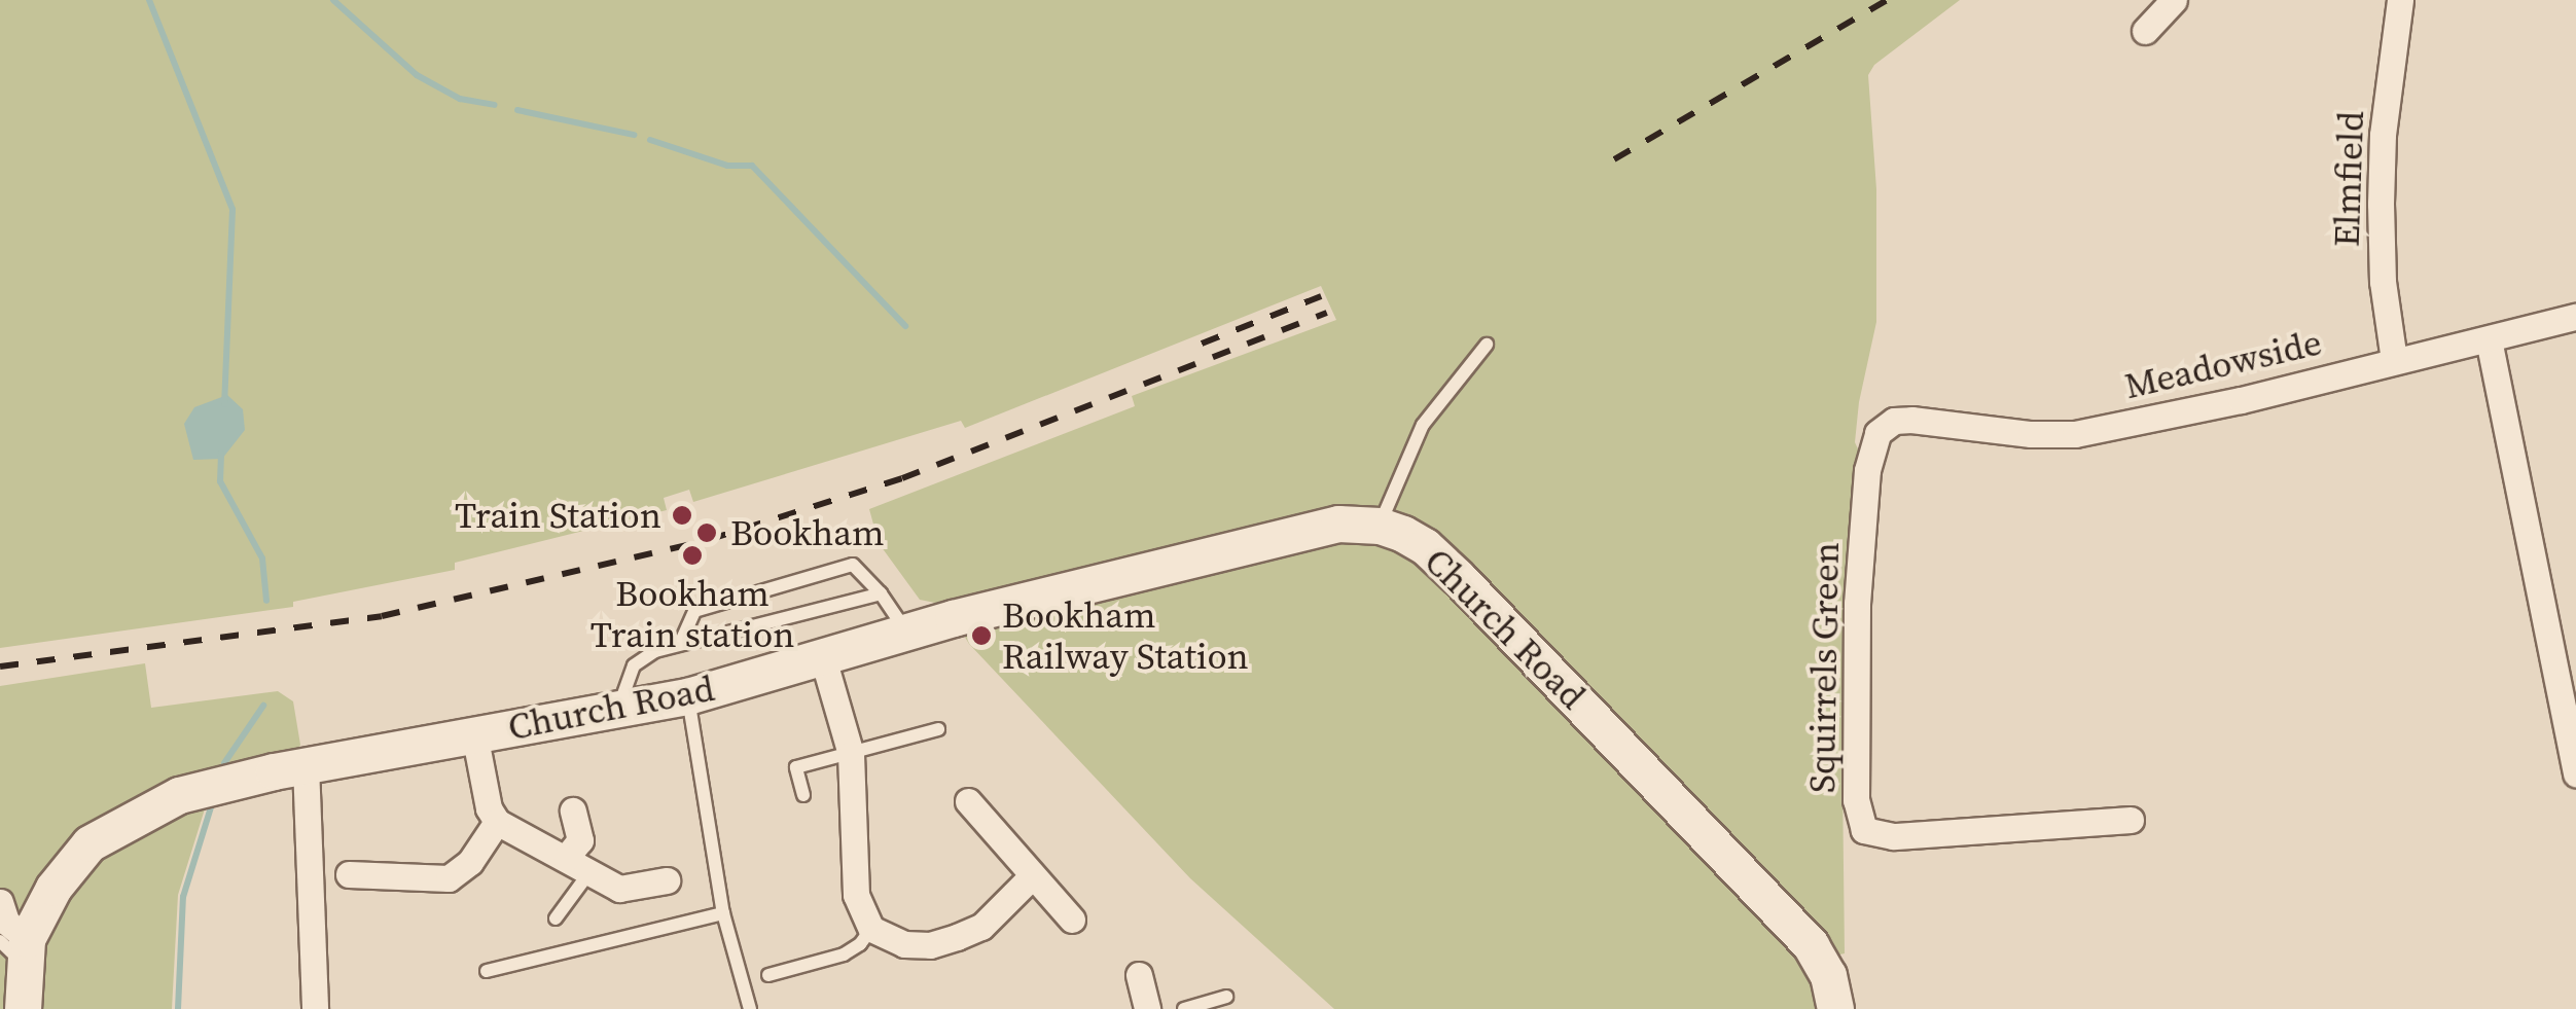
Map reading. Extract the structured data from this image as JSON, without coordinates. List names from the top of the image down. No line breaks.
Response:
{"streets":{"street":["Elmfield","Meadowside","Church Road","Squirrels Green"]},"crossings":[["Elmfield","Meadowside"],["Meadowside","Squirrels Green"]],"places":["Train Station","Bookham","Bookham Train station","Bookham Railway Station"]}
